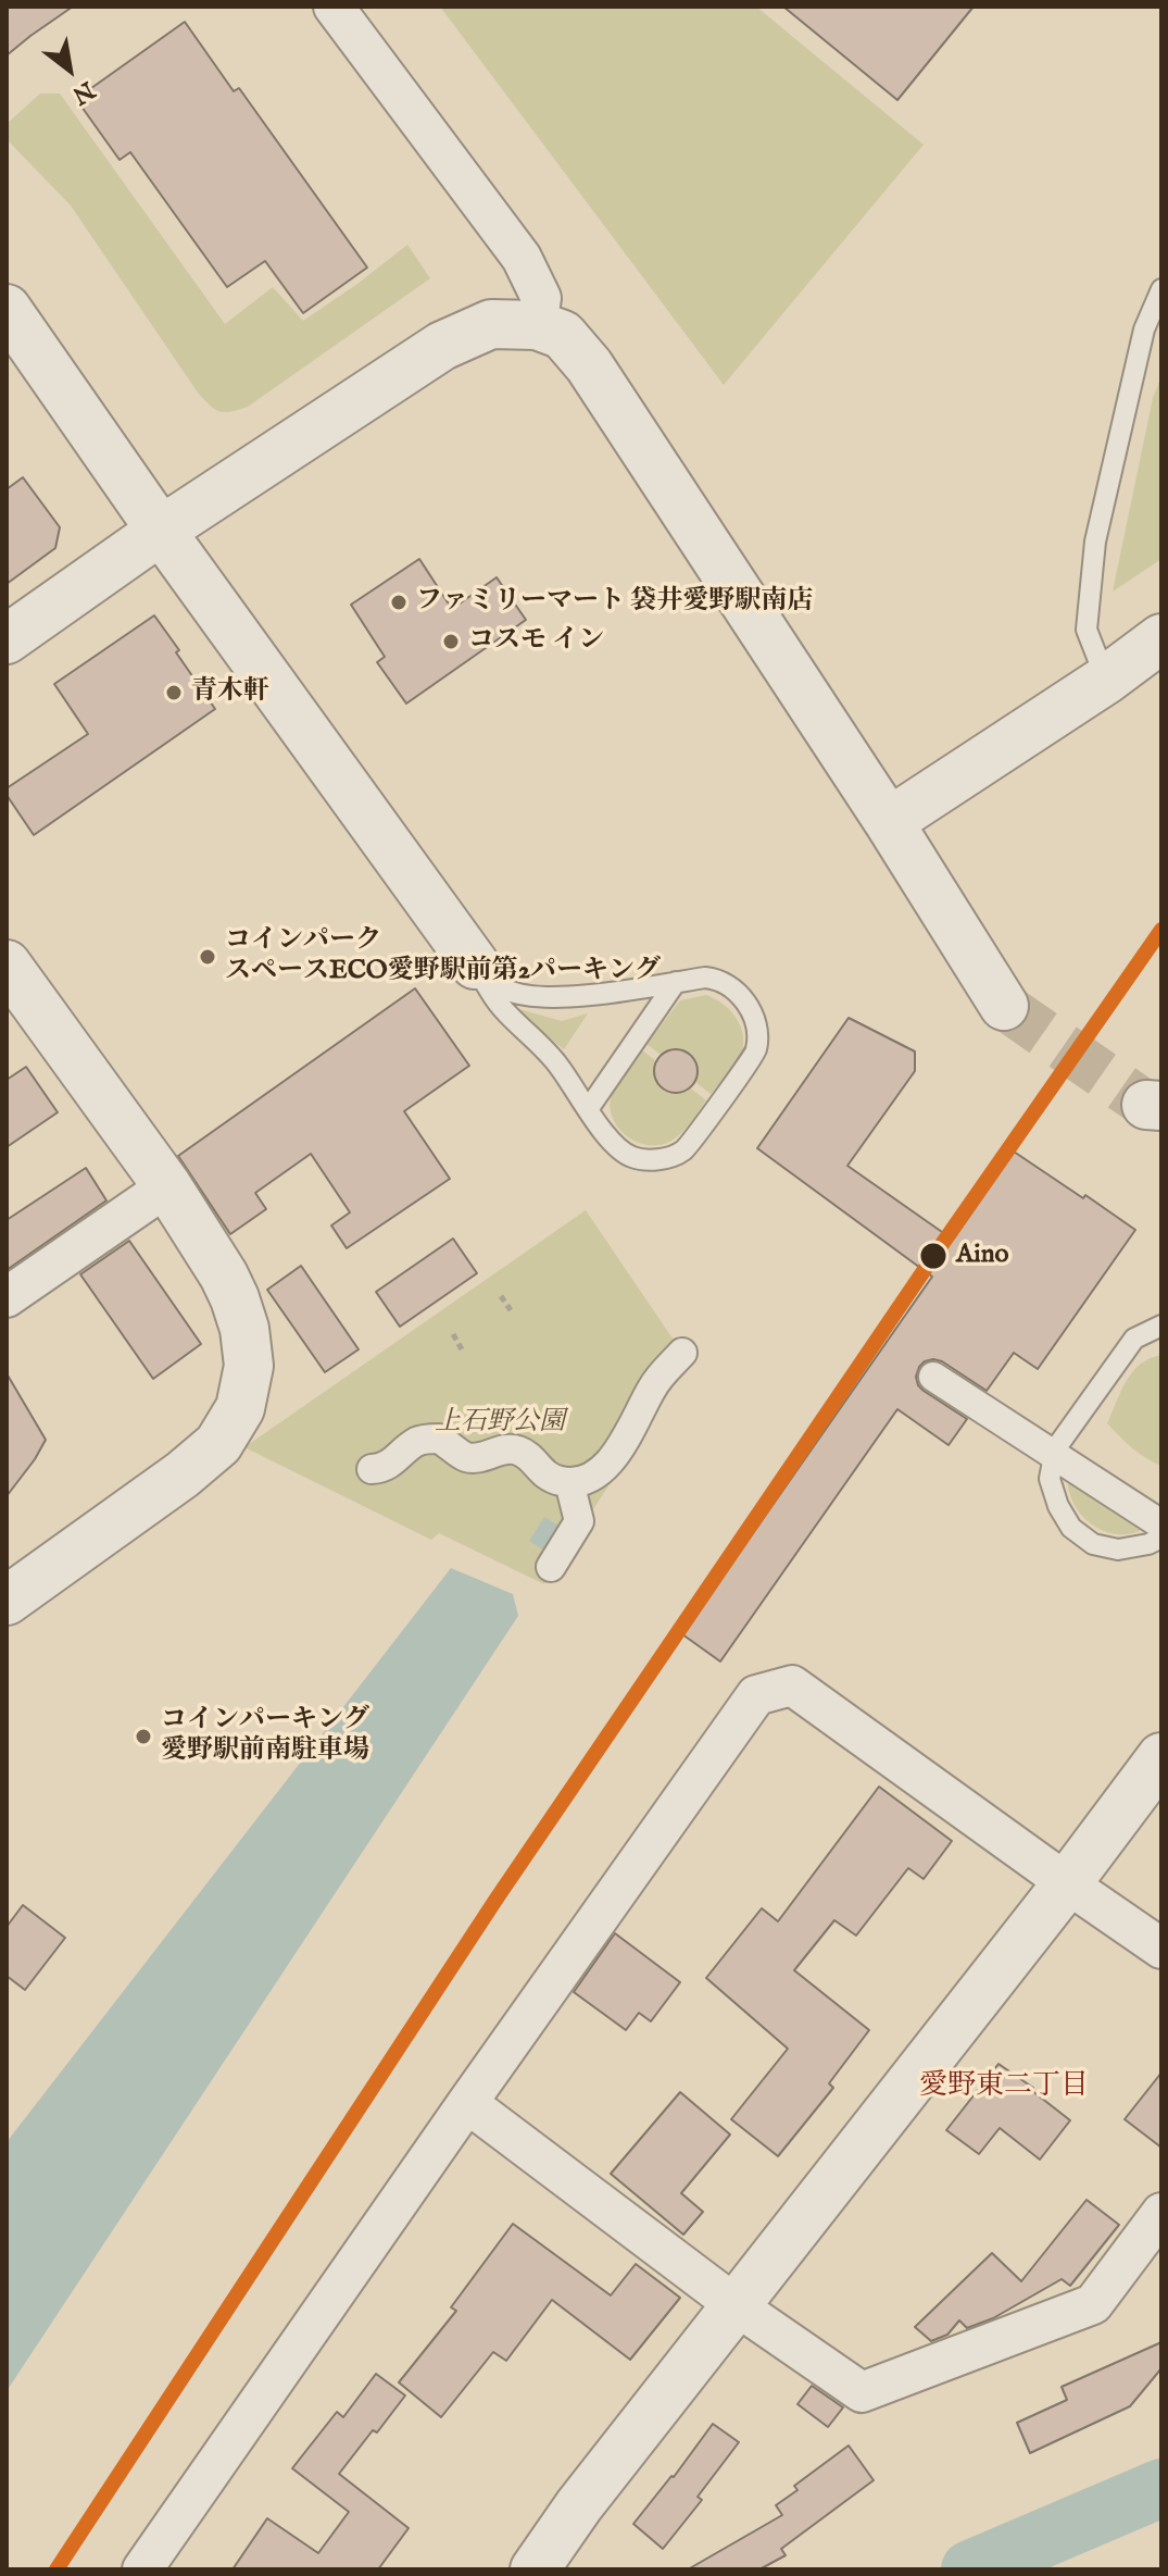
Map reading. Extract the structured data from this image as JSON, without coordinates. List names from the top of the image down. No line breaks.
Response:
{"districts":["愛野東二丁目"],"parks":["上石野公園"],"places":["ファミリーマート 袋井愛野駅南店","コスモ イン","青木軒","コインパーク スペースECO愛野駅前第2パーキング","Aino","コインパーキング 愛野駅前南駐車場"],"north":"bottom right"}
